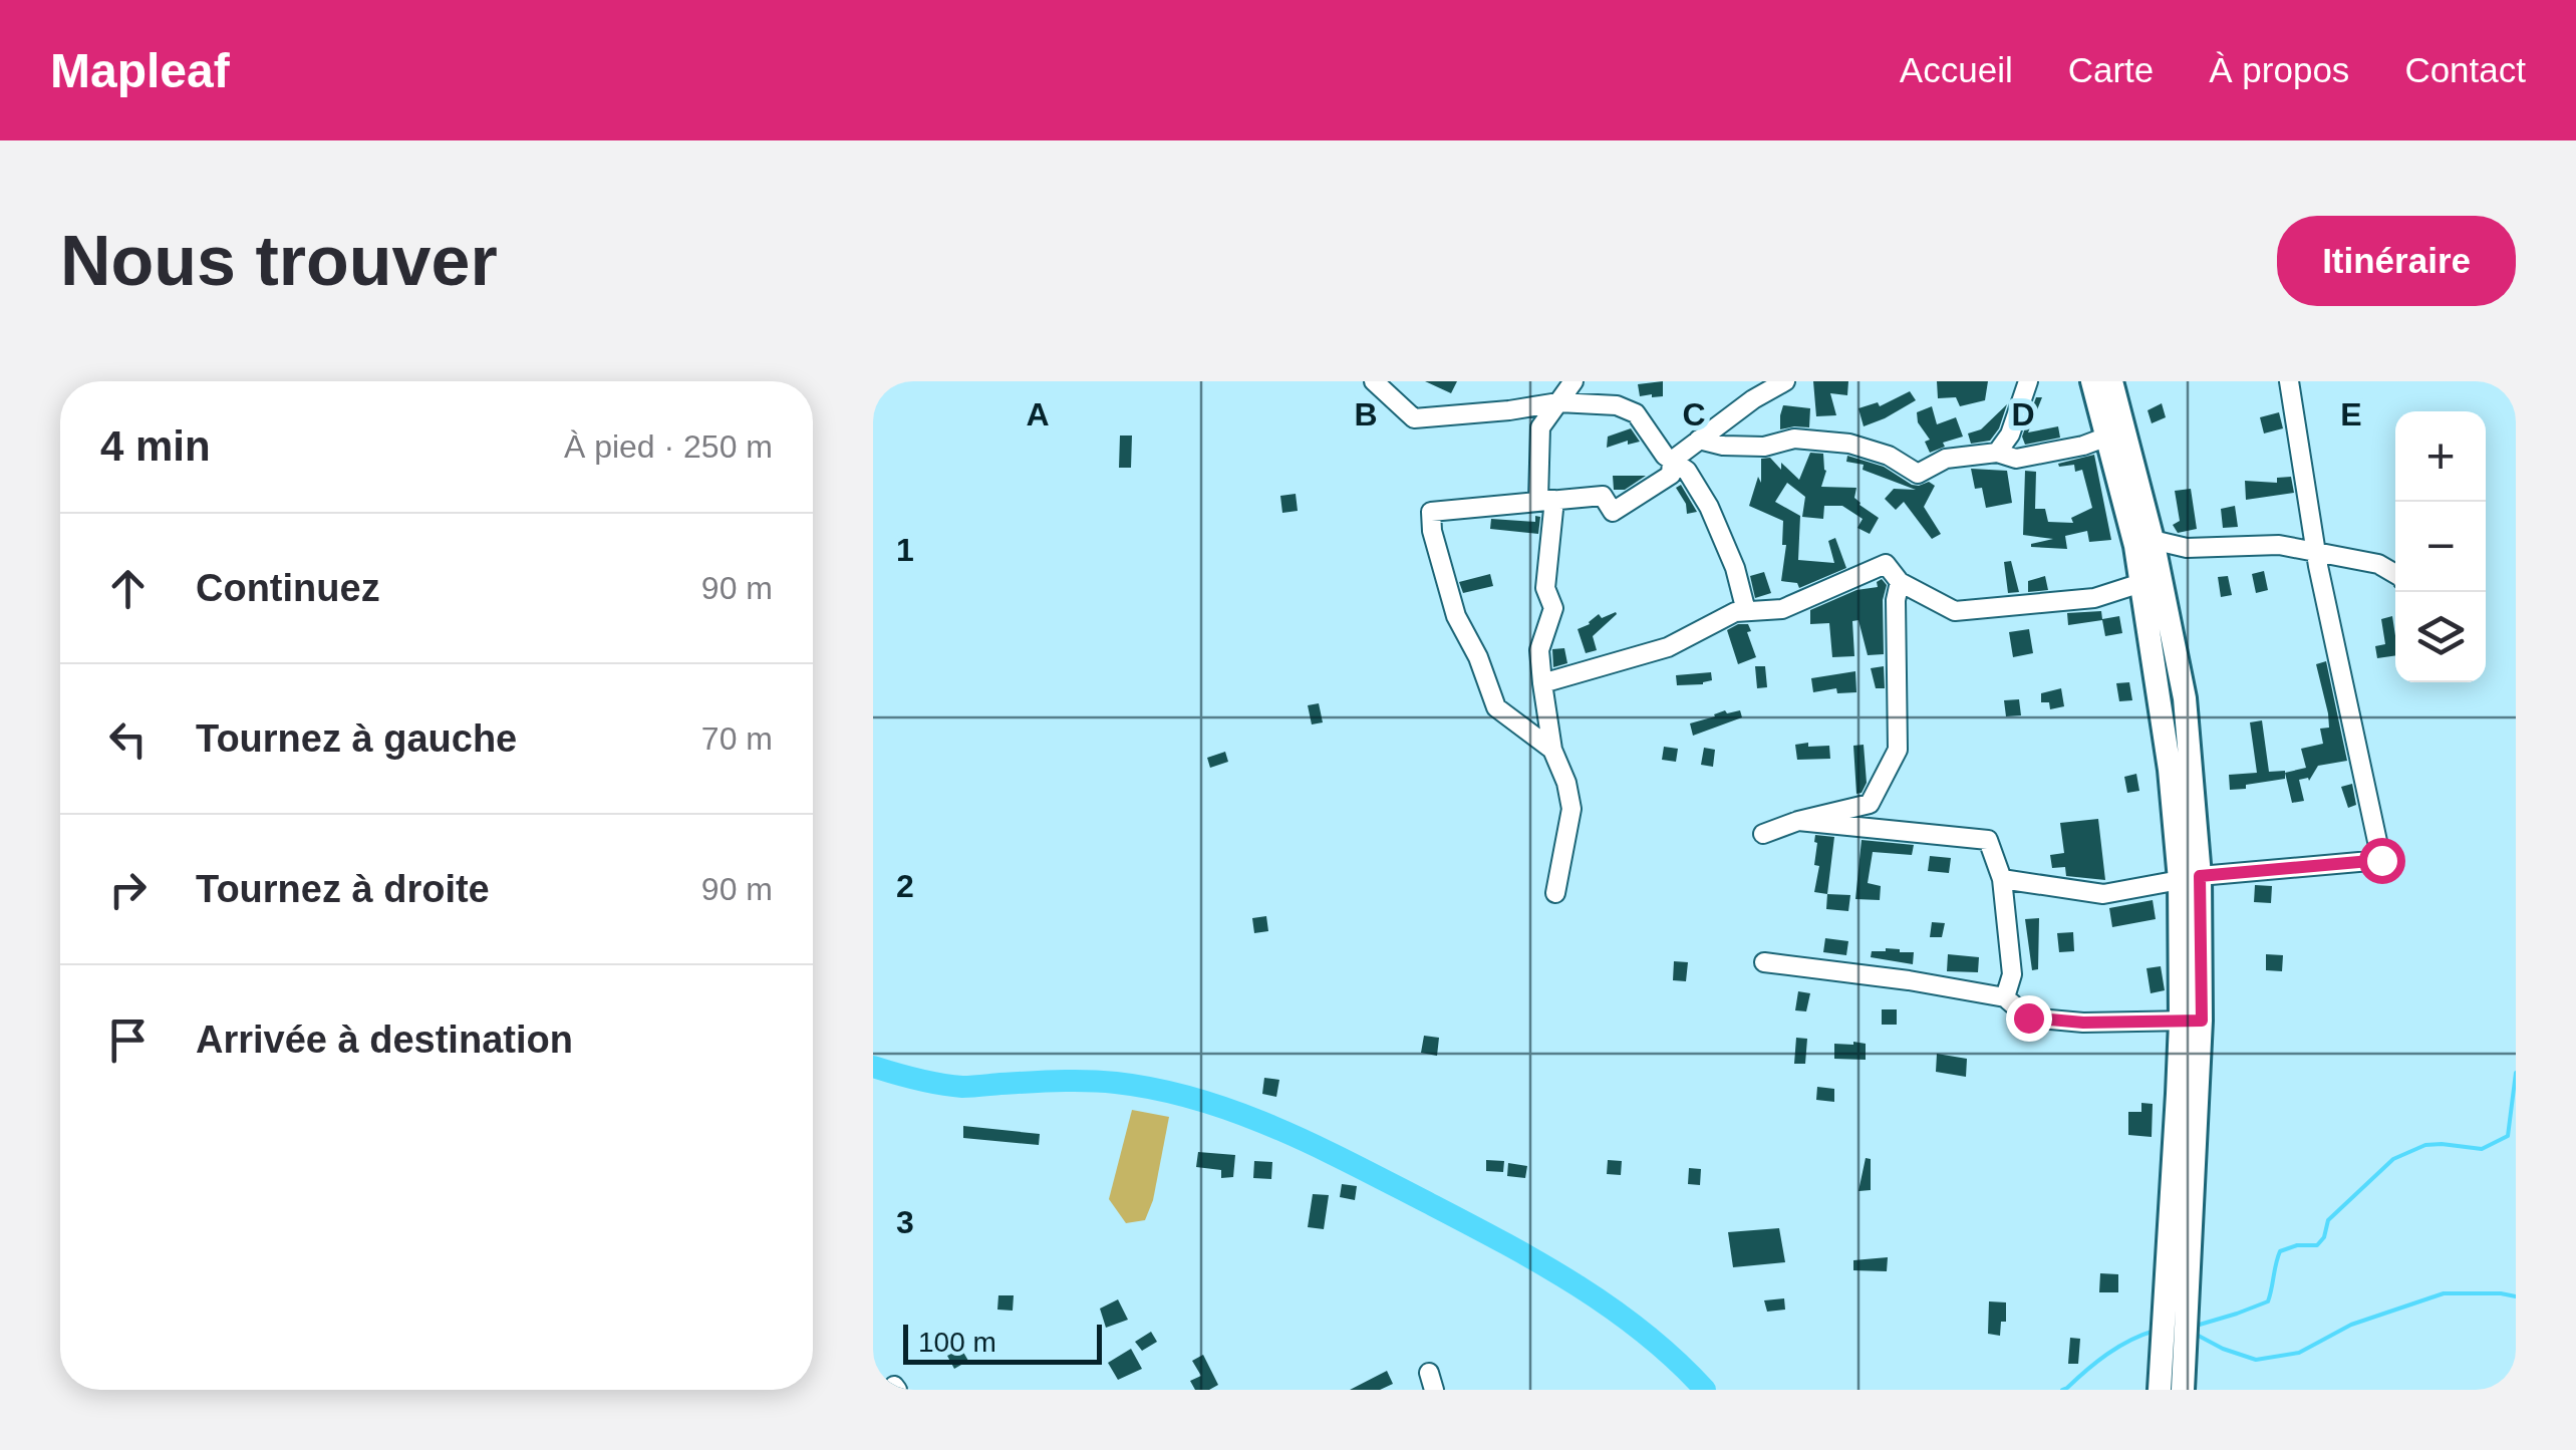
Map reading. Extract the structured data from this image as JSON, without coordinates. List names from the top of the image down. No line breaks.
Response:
{"scale_bar":"100 m","page":{"header":"Mapleaf","nav":["Accueil","Carte","À propos","Contact"],"buttons":"Itinéraire","title":"Nous trouver","heading":["4 min","À pied · 250 m"],"map_buttons":["+","−"],"list":[["Continuez","90 m"],["Tournez à gauche","70 m"],["Tournez à droite","90 m"],"Arrivée à destination"],"scale":"100 m"},"grid":{"columns":["A","B","C","D","E"],"rows":["1","2","3"]}}
